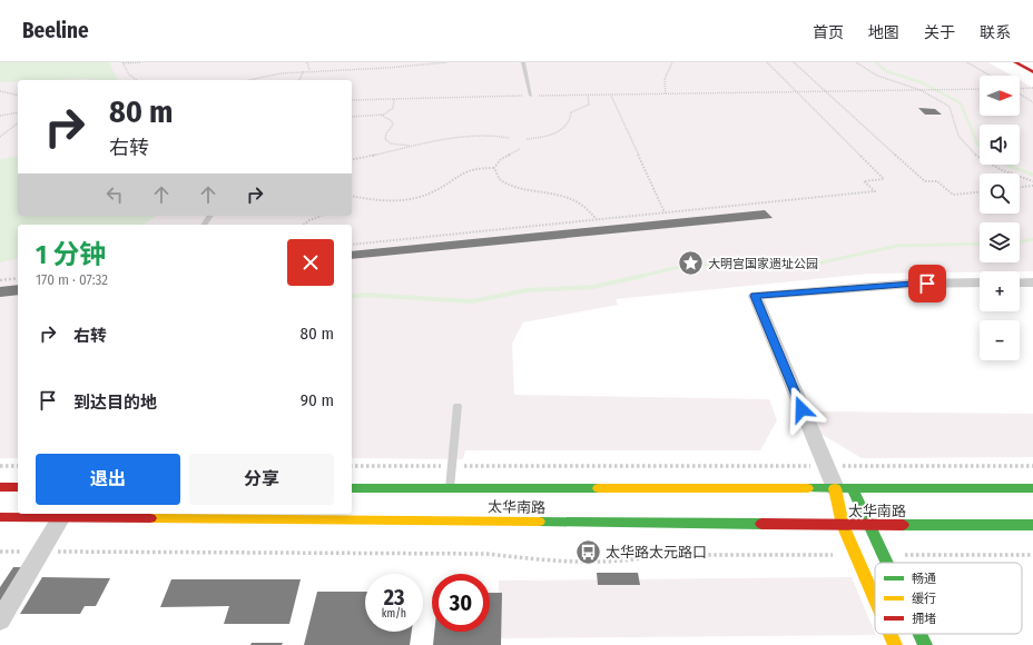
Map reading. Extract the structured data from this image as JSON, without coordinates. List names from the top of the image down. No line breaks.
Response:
{"streets":{"main road":["太华南路"]},"places":{"place":["大明宫国家遗址公园"],"bus stop":["太华路太元路口"]},"legend":["畅通","缓行","拥堵"],"north":"right","page":{"header":"Beeline","nav":["首页","地图","关于","联系"],"map_buttons":["+","−"],"turn":["80 m","右转"],"heading":["1 分钟","170 m · 07:32"],"list":[{"name":"右转","value":"80 m"},{"name":"到达目的地","value":"90 m"}],"buttons":["退出","分享"],"speed":"23 km/h","limit":"30"}}
